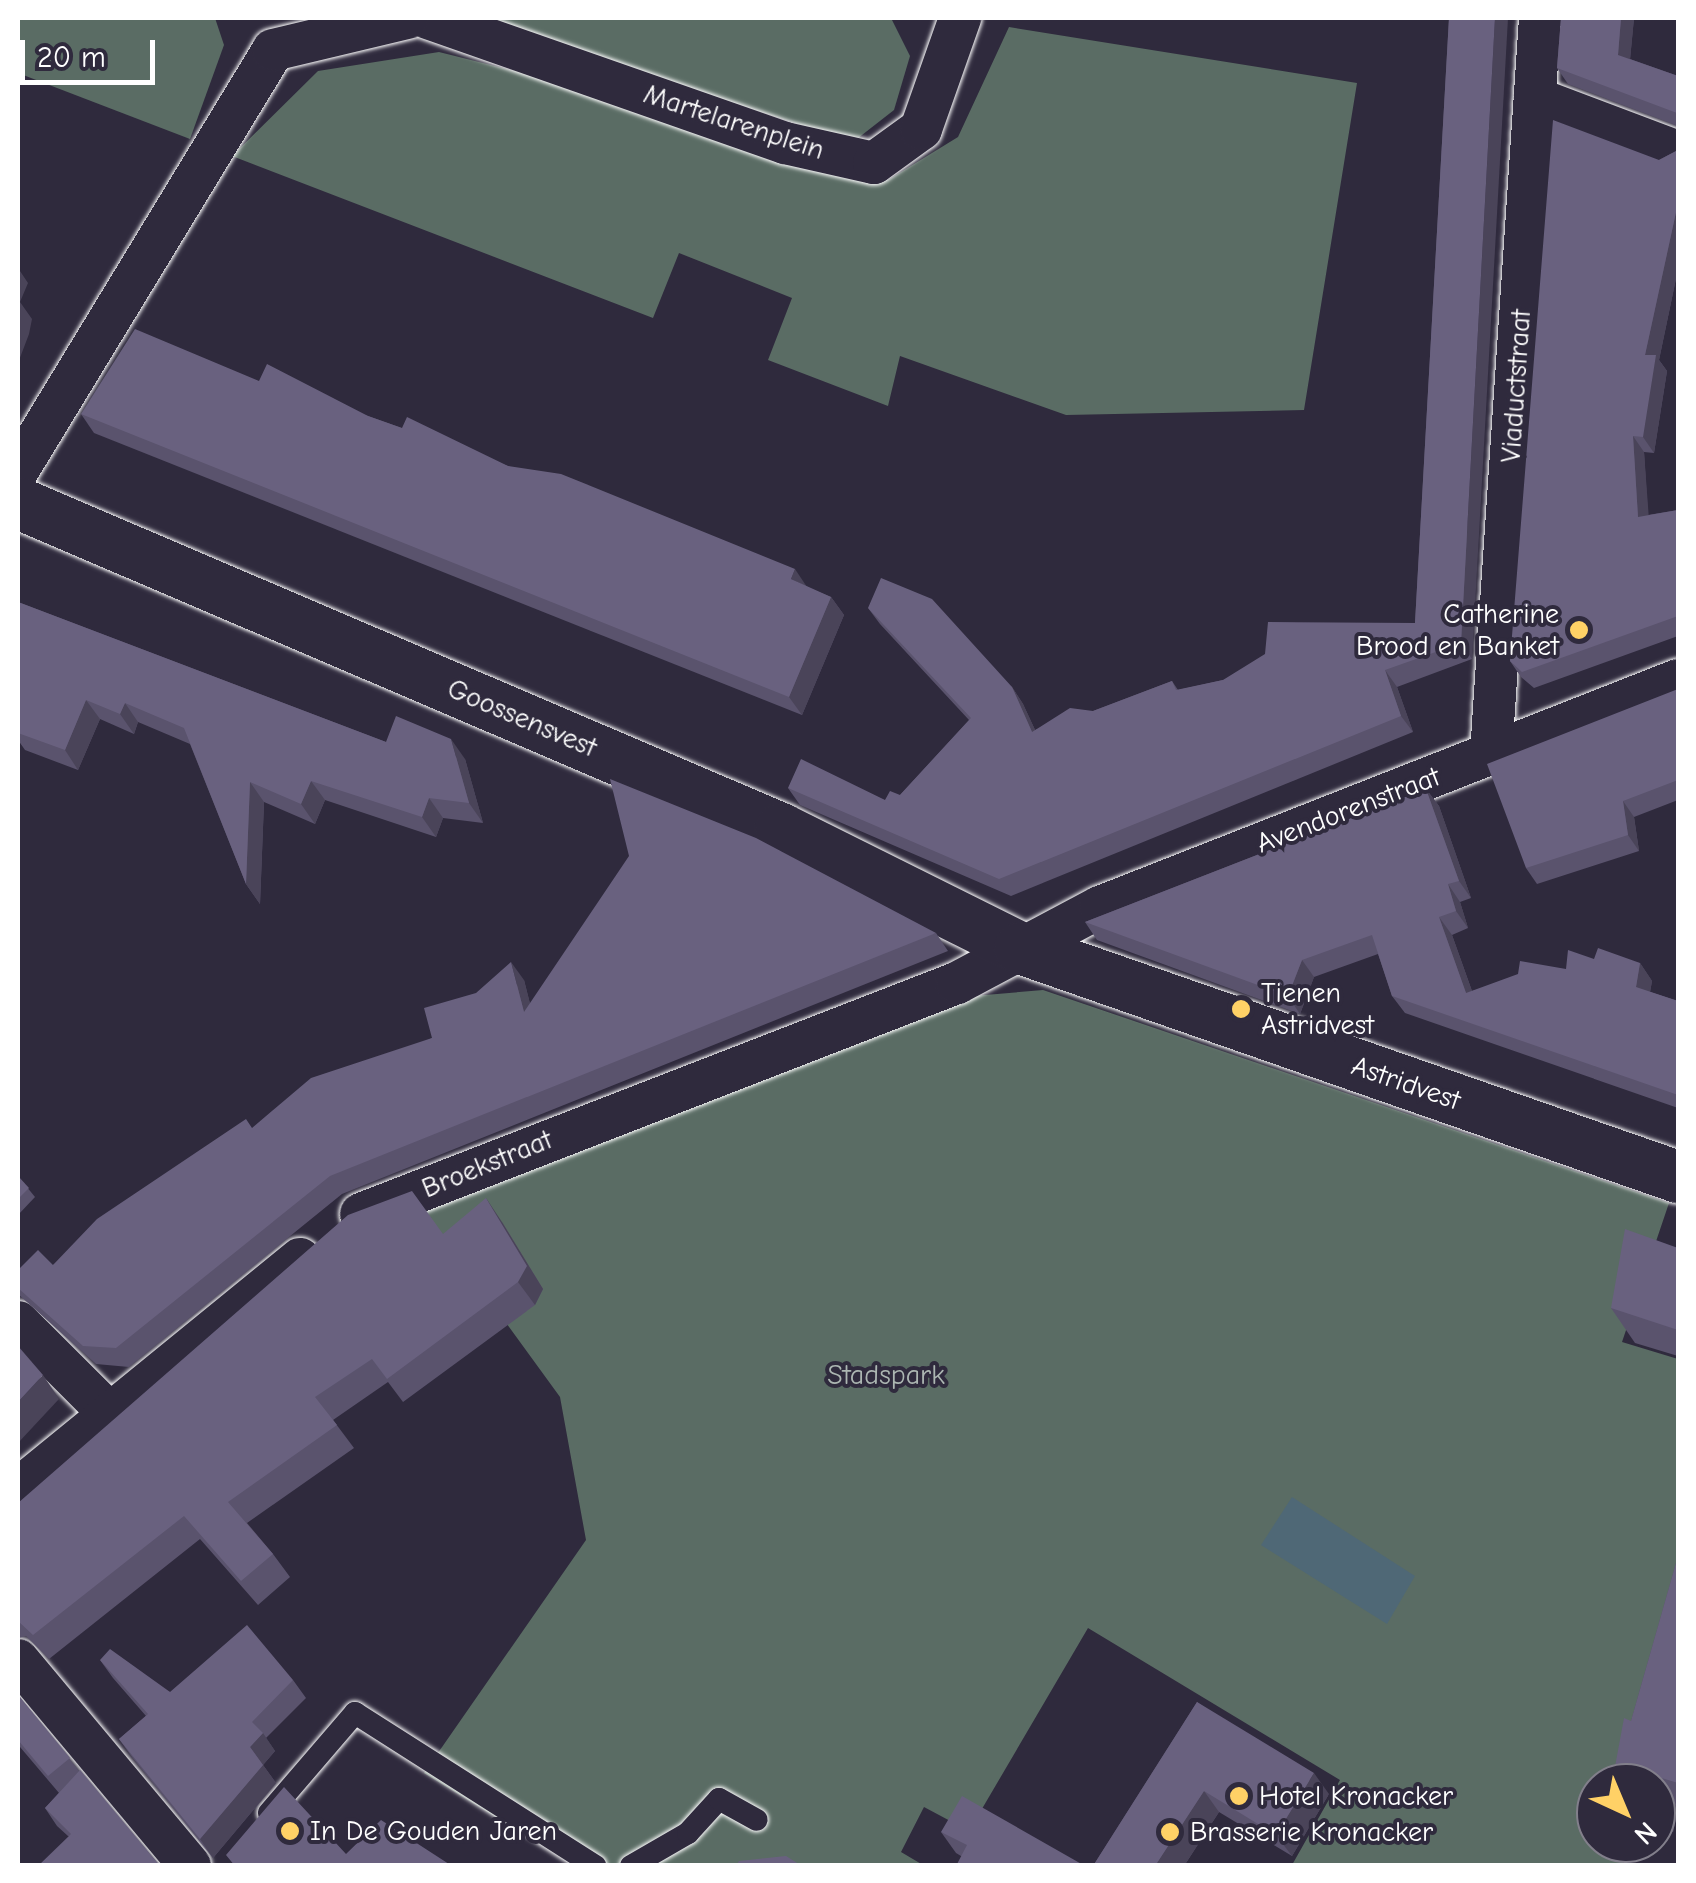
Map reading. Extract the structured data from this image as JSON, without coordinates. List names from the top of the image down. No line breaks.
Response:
{"streets":{"street":["Martelarenplein","Viaductstraat","Goossensvest","Avendorenstraat","Astridvest","Broekstraat"]},"crossings":[["Viaductstraat","Avendorenstraat"],["Goossensvest","Avendorenstraat"],["Goossensvest","Astridvest"],["Goossensvest","Broekstraat"],["Avendorenstraat","Astridvest"],["Avendorenstraat","Broekstraat"],["Astridvest","Broekstraat"]],"parks":["Stadspark"],"places":["Catherine Brood en Banket","Tienen Astridvest","Hotel Kronacker","In De Gouden Jaren","Brasserie Kronacker"],"scale_bar":"20 m","north":"bottom right"}
